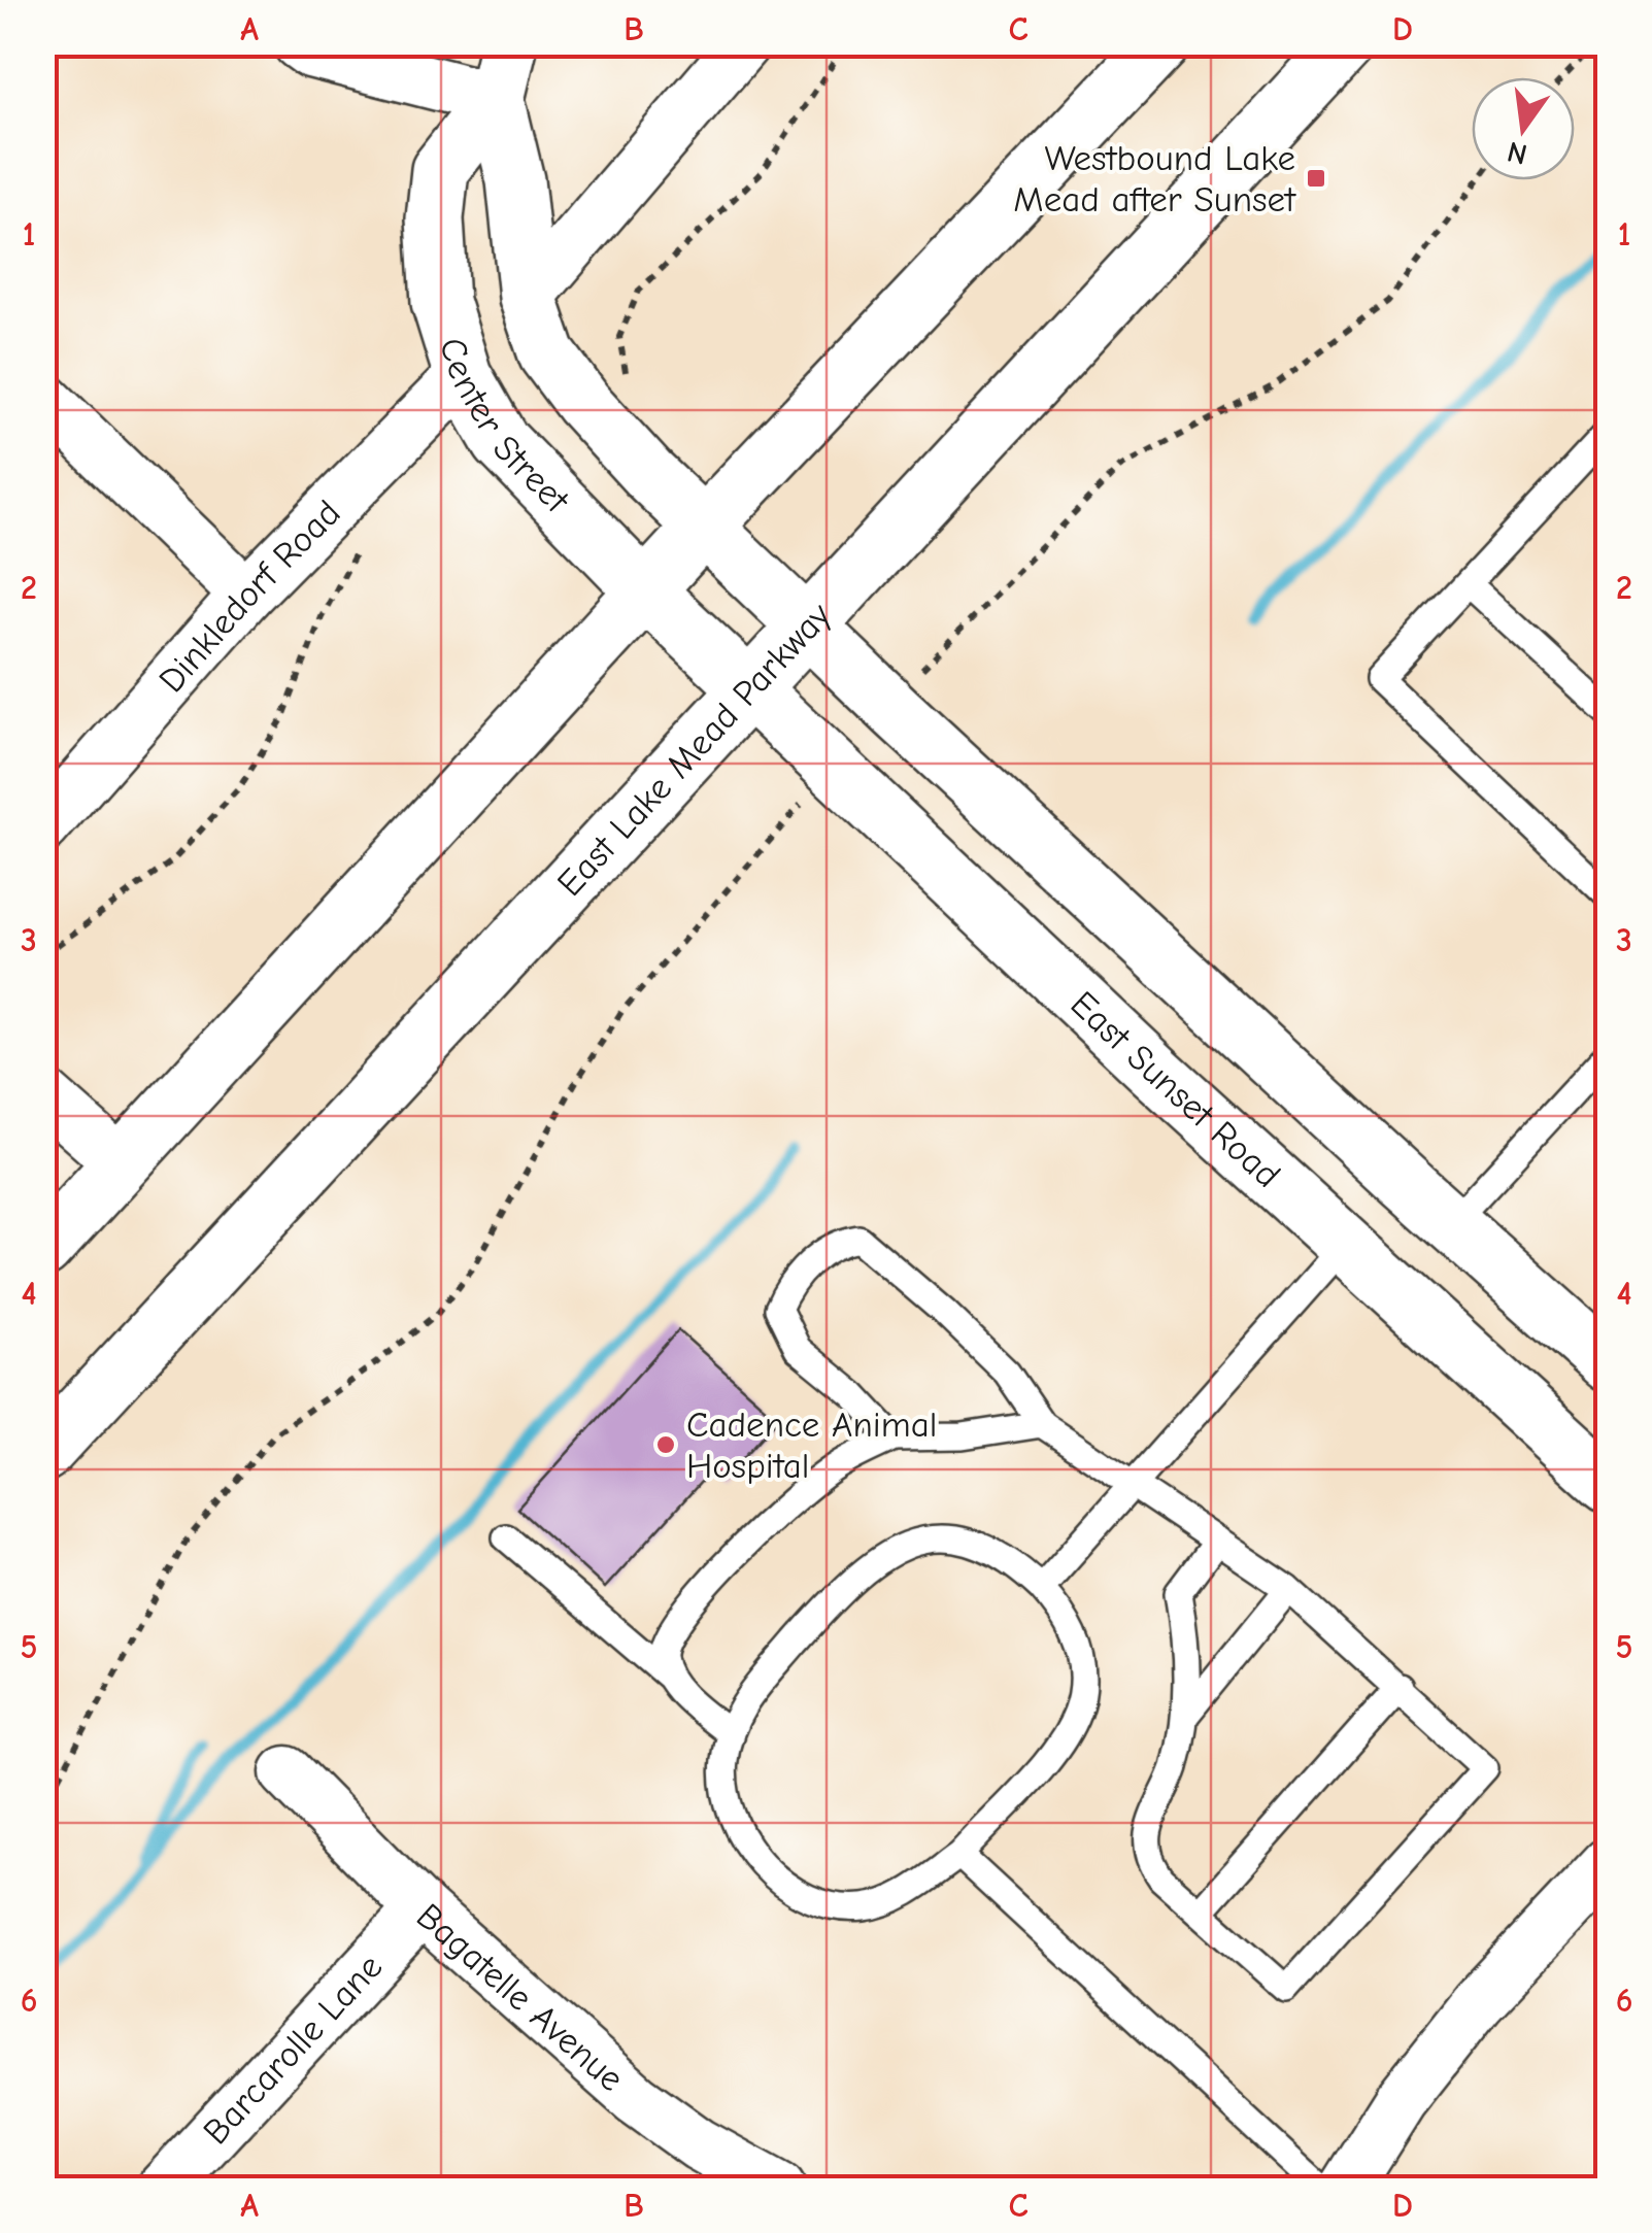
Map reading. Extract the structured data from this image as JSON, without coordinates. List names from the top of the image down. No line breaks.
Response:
{"streets":{"main road":["Center Street","East Lake Mead Parkway","East Sunset Road"],"street":["Dinkledorf Road","Bagatelle Avenue","Barcarolle Lane"]},"crossings":[["Center Street","Dinkledorf Road"],["Center Street","East Lake Mead Parkway"],["Center Street","East Sunset Road"],["East Lake Mead Parkway","East Sunset Road"],["Bagatelle Avenue","Barcarolle Lane"]],"places":{"transit":["Westbound Lake Mead after Sunset"],"other":["Cadence Animal Hospital"]},"north":"bottom","grid":{"columns":["A","B","C","D"],"rows":["1","2","3","4","5","6"]}}
